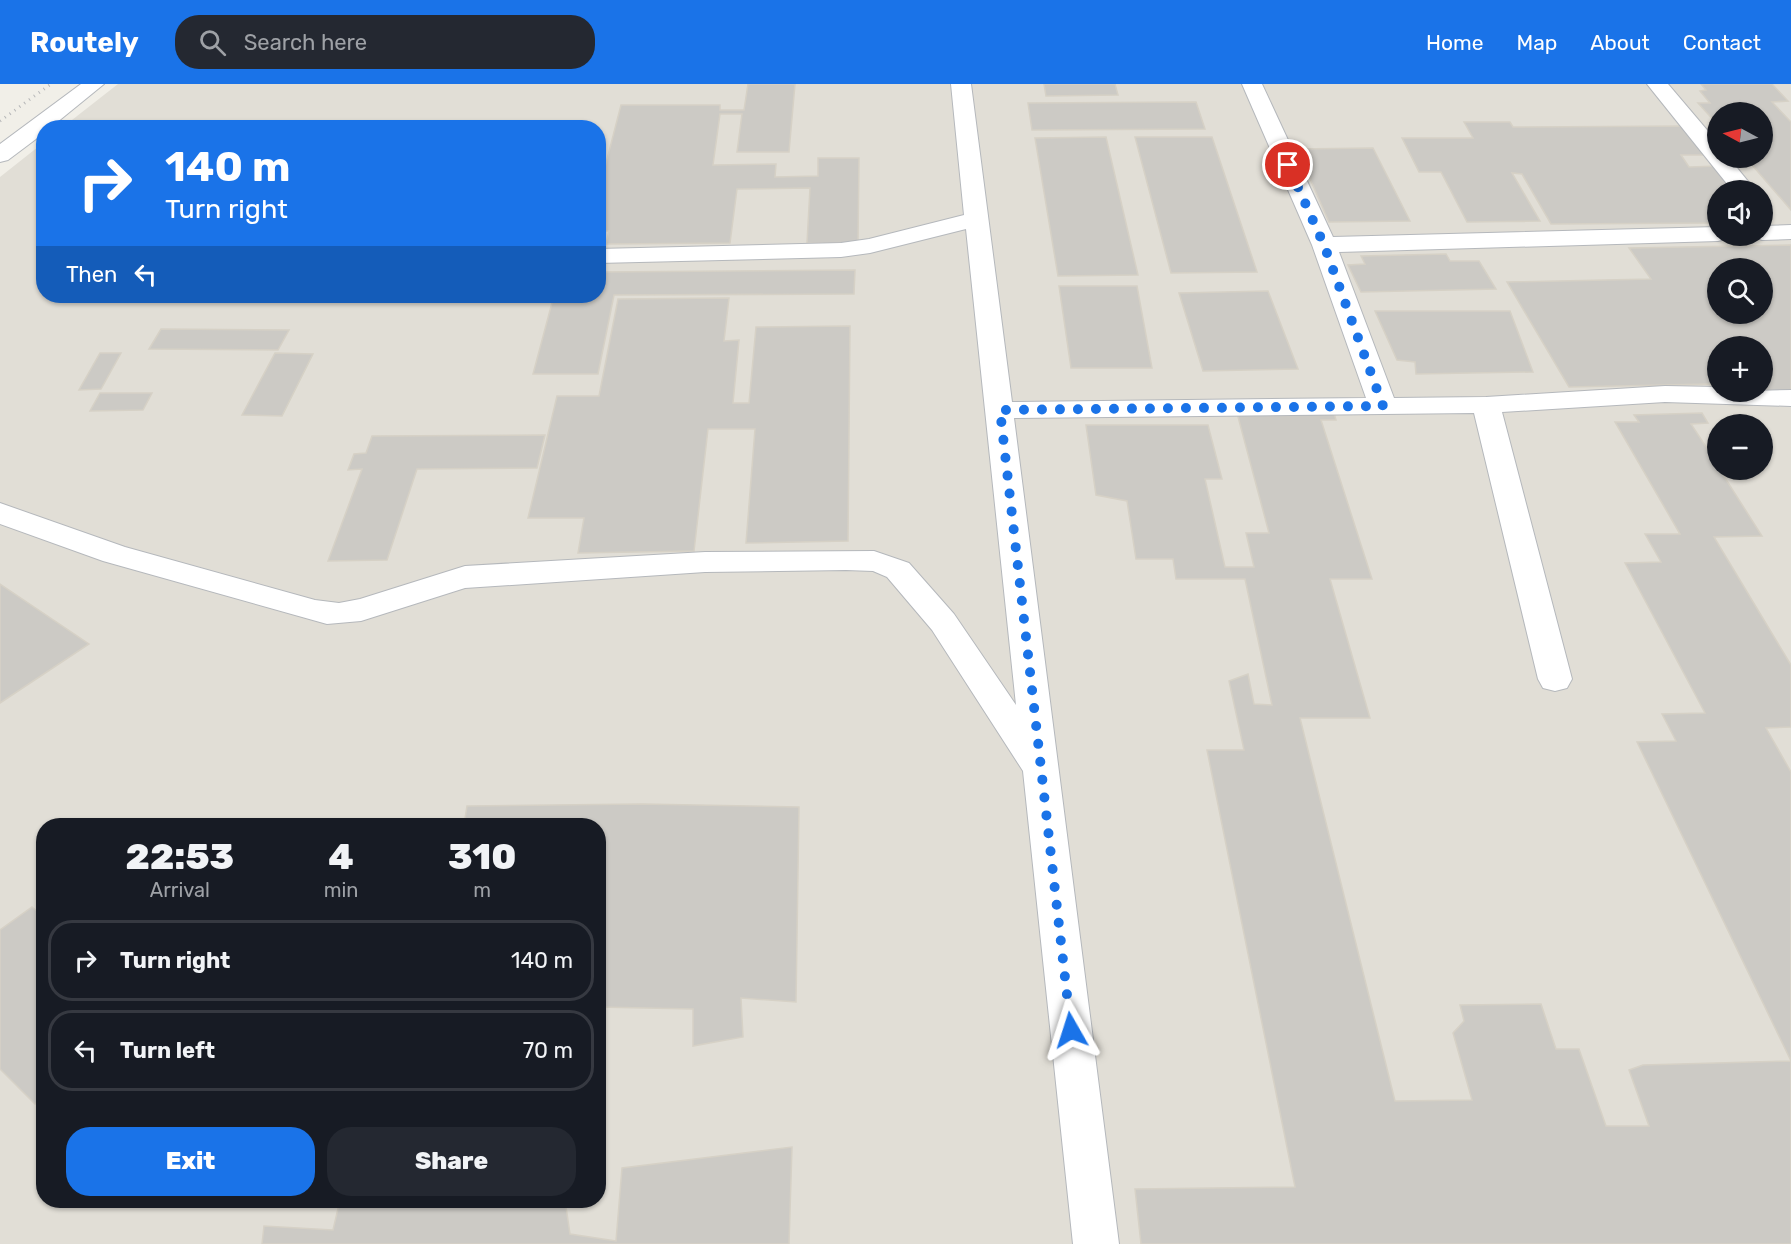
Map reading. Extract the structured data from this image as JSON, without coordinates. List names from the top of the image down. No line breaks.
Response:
{"north":"left","page":{"header":"Routely","search":"Search here","nav":["Home","Map","About","Contact"],"map_buttons":["+","−"],"turn":["140 m","Turn right"],"then":"Then","eta":["22:53","Arrival","4","min","310","m"],"list":[{"name":"Turn right","value":"140 m"},{"name":"Turn left","value":"70 m"}],"buttons":["Exit","Share"]}}
